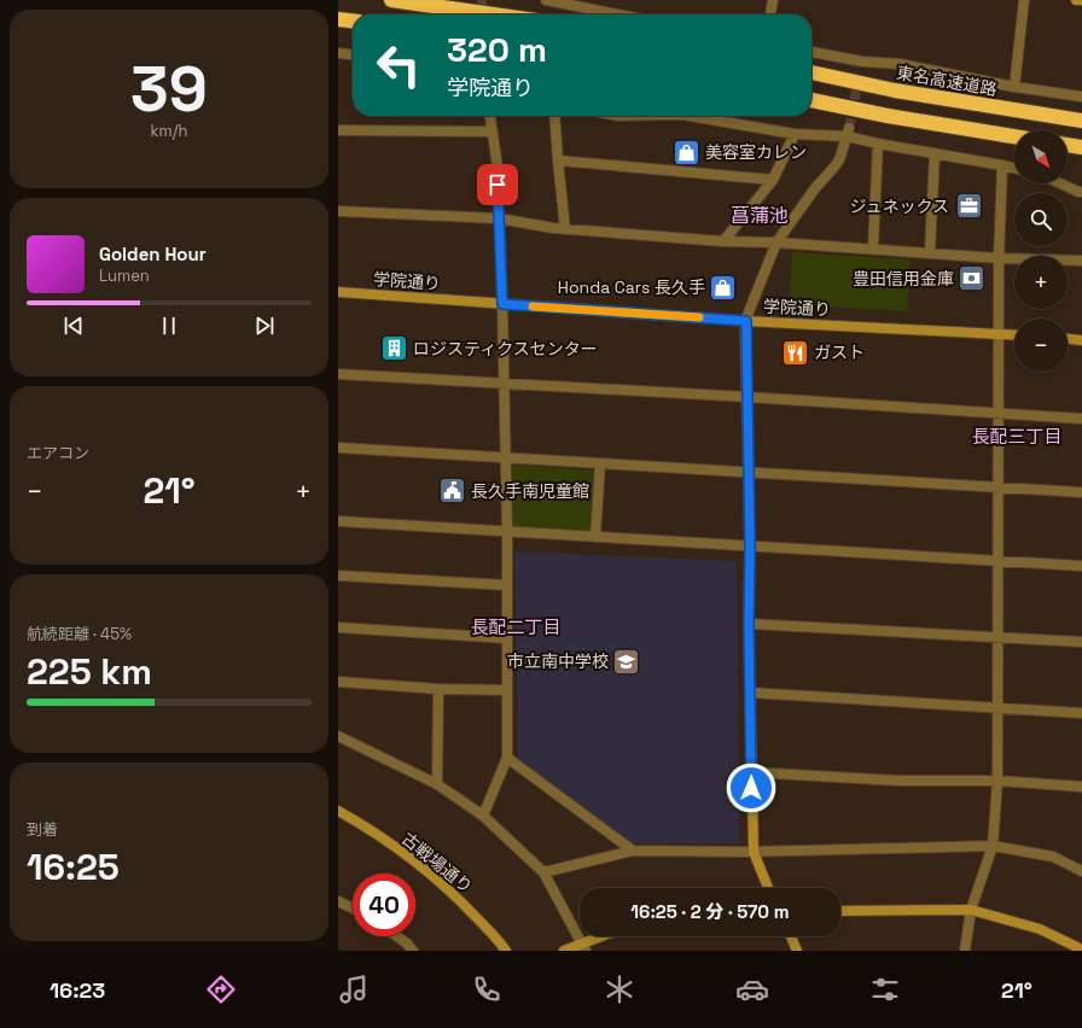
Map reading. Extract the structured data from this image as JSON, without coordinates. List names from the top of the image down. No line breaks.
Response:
{"streets":{"highway":["東名高速道路"],"street":["学院通り","古戦場通り"]},"districts":["菖蒲池","長配三丁目","長配二丁目"],"places":{"shop":["美容室カレン","Honda Cars 長久手"],"office":["ジュネックス"],"bank":["豊田信用金庫"],"building":["ロジスティクスセンター"],"restaurant":["ガスト"],"public building":["長久手南児童館"],"school or university":["市立南中学校"]},"north":"bottom right","page":{"tile":[["39","km/h"],"エアコン",["航続距離 · 45%","225 km"],["到着","16:25"]],"turn":["320 m","学院通り"],"map_buttons":["+","−"],"song":["Golden Hour","Lumen"],"heat":["−","21°","+"],"limit":"40","trip":"16:25 · 2 分 · 570 m","tabs":["16:23","21°"]}}
